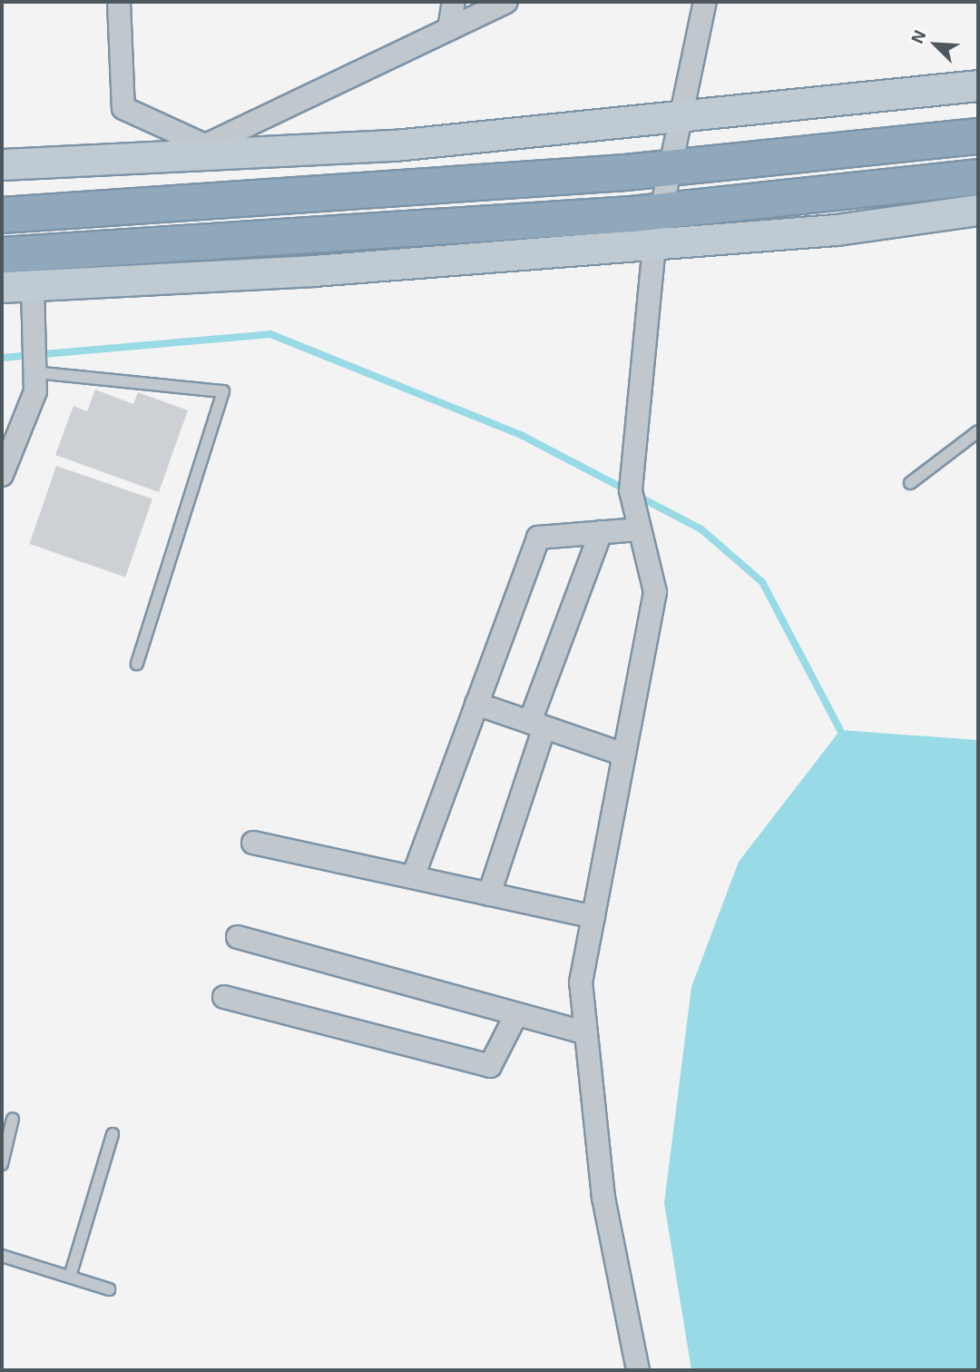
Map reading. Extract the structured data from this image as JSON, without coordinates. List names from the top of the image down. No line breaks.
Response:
{"north":"top left"}
